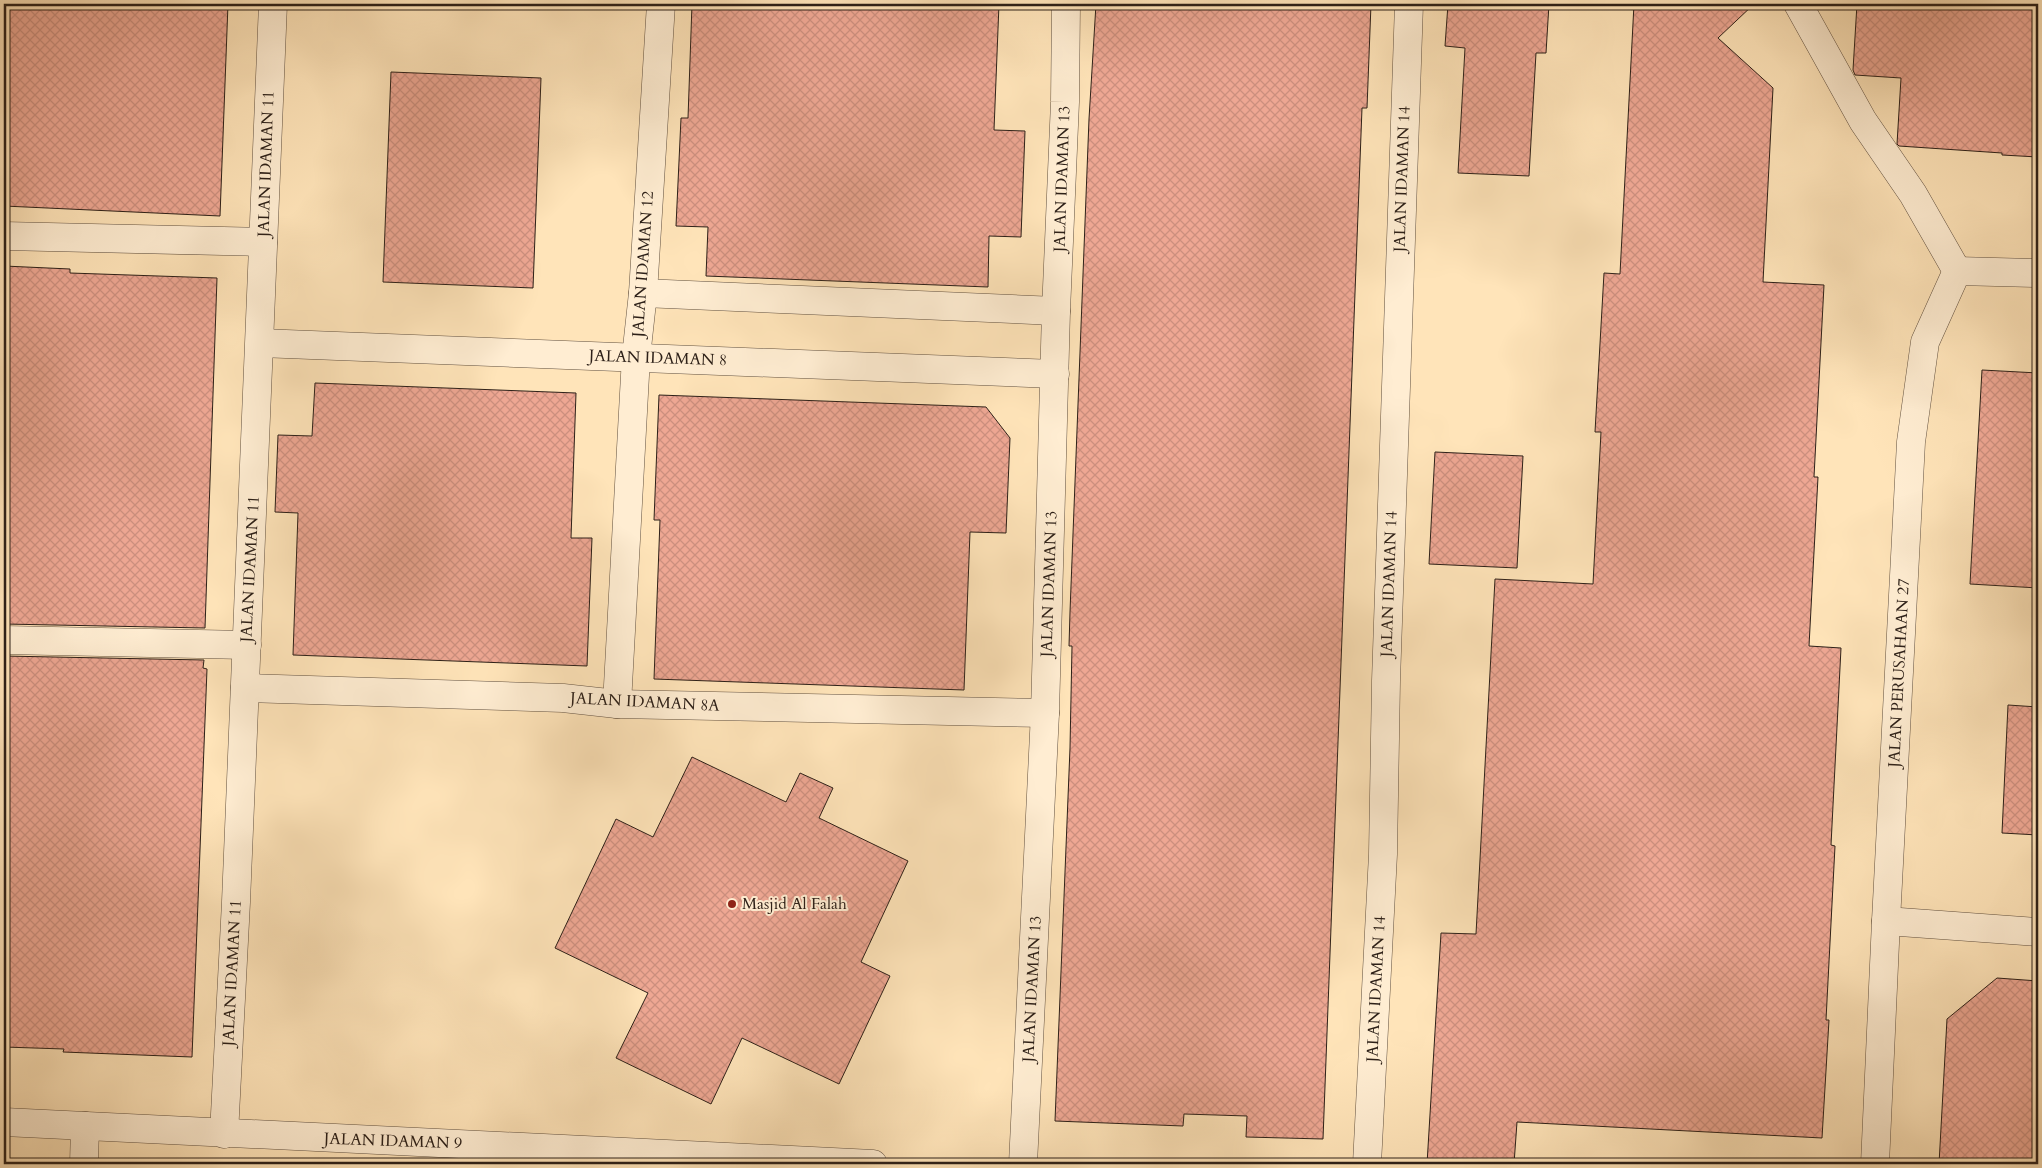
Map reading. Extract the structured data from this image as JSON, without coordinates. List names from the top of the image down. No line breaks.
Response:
{"streets":{"street":["JALAN IDAMAN 11","JALAN IDAMAN 13","JALAN IDAMAN 14","JALAN IDAMAN 12","JALAN IDAMAN 8","JALAN PERUSAHAAN 27","JALAN IDAMAN 8A","JALAN IDAMAN 9"]},"crossings":[["JALAN IDAMAN 11","JALAN IDAMAN 8"],["JALAN IDAMAN 11","JALAN IDAMAN 8A"],["JALAN IDAMAN 11","JALAN IDAMAN 9"],["JALAN IDAMAN 13","JALAN IDAMAN 8"],["JALAN IDAMAN 13","JALAN IDAMAN 8A"],["JALAN IDAMAN 12","JALAN IDAMAN 8"],["JALAN IDAMAN 12","JALAN IDAMAN 8A"]],"places":["Masjid Al Falah"]}
